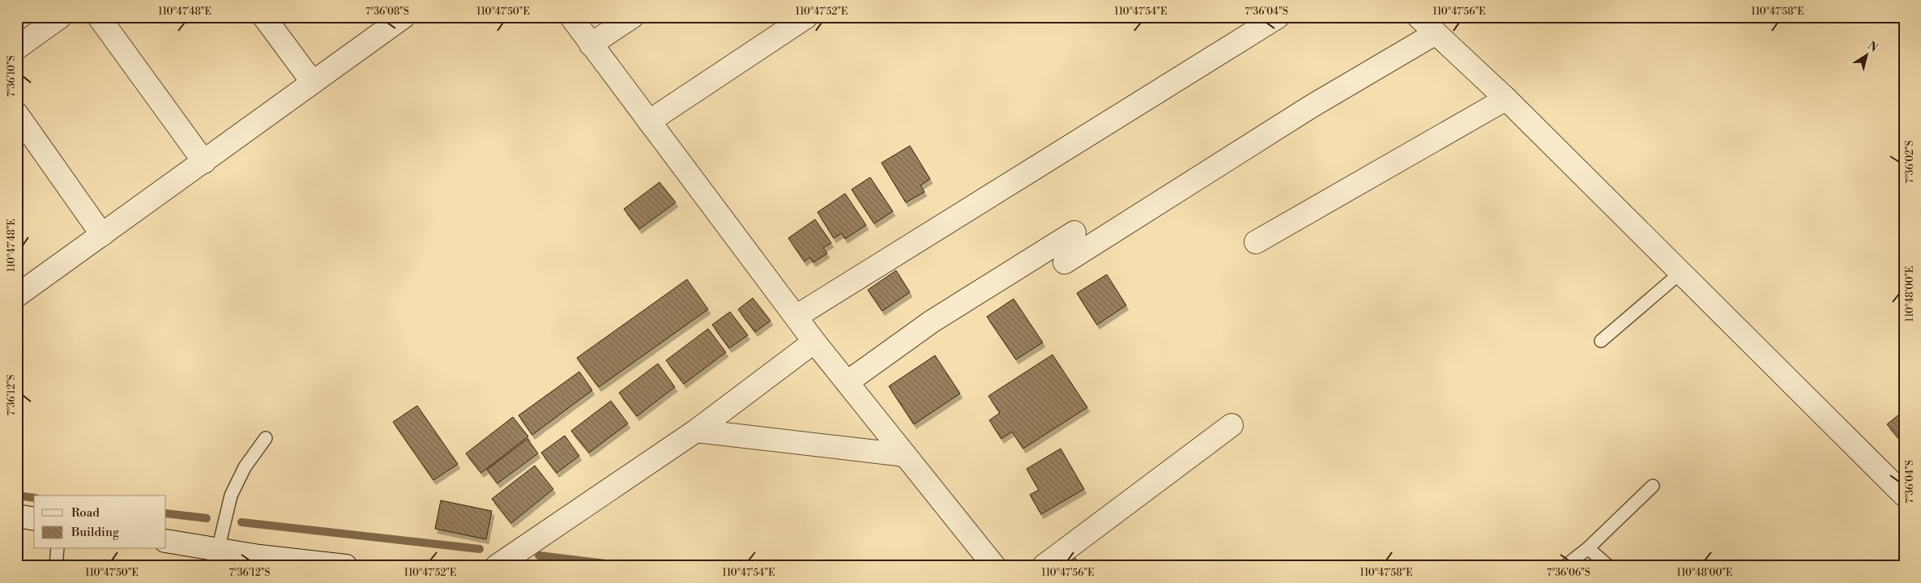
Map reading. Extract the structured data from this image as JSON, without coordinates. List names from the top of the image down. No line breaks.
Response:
{"legend":["Road","Building"],"north":"top right","coordinates":["110°47'48\"E","7°36'08\"S","110°47'50\"E","110°47'52\"E","110°47'54\"E","7°36'04\"S","110°47'56\"E","110°47'58\"E","7°36'10\"S","7°36'02\"S","110°48'00\"E","7°36'12\"S","7°36'06\"S"]}
